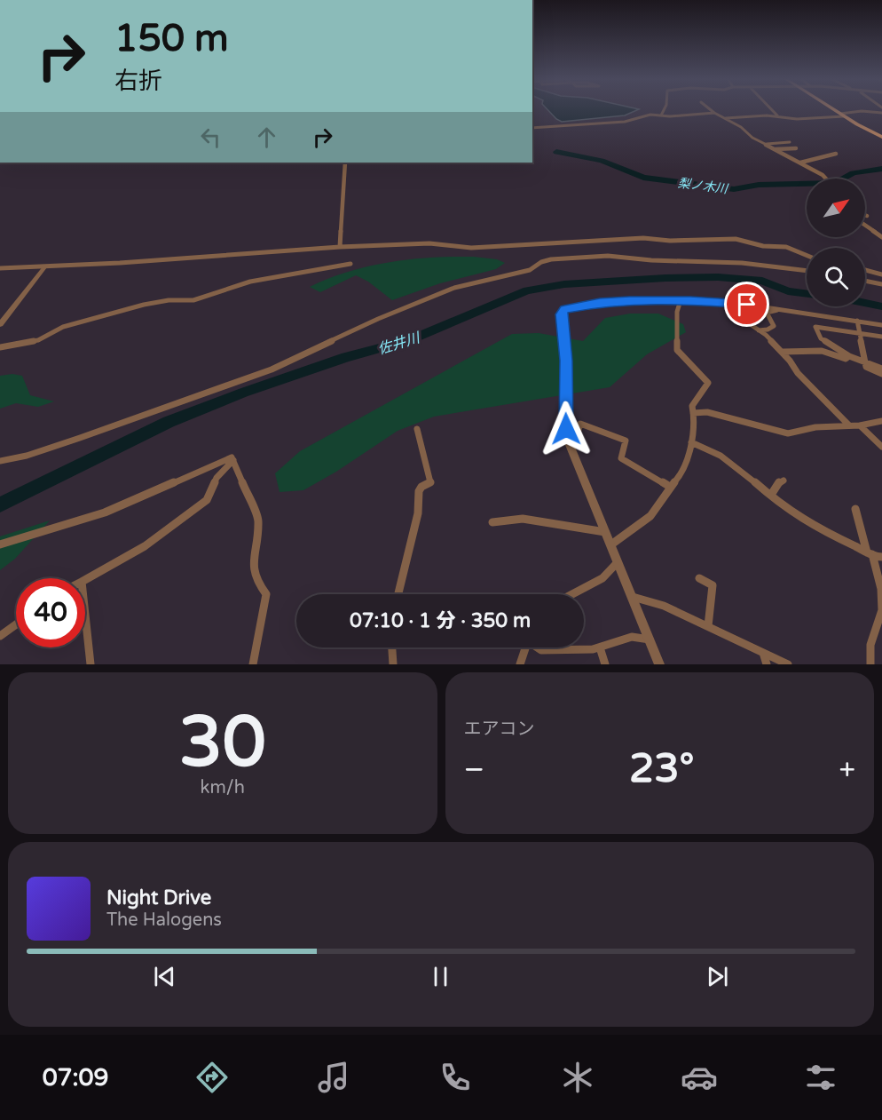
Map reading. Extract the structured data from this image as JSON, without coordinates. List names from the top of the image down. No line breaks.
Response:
{"water":["梨ノ木川","佐井川"],"north":"top right","page":{"turn":["150 m","右折"],"limit":"40","trip":"07:10 · 1 分 · 350 m","tile":[["30","km/h"],"エアコン"],"heat":["−","23°","+"],"song":["Night Drive","The Halogens"],"tabs":"07:09"}}
